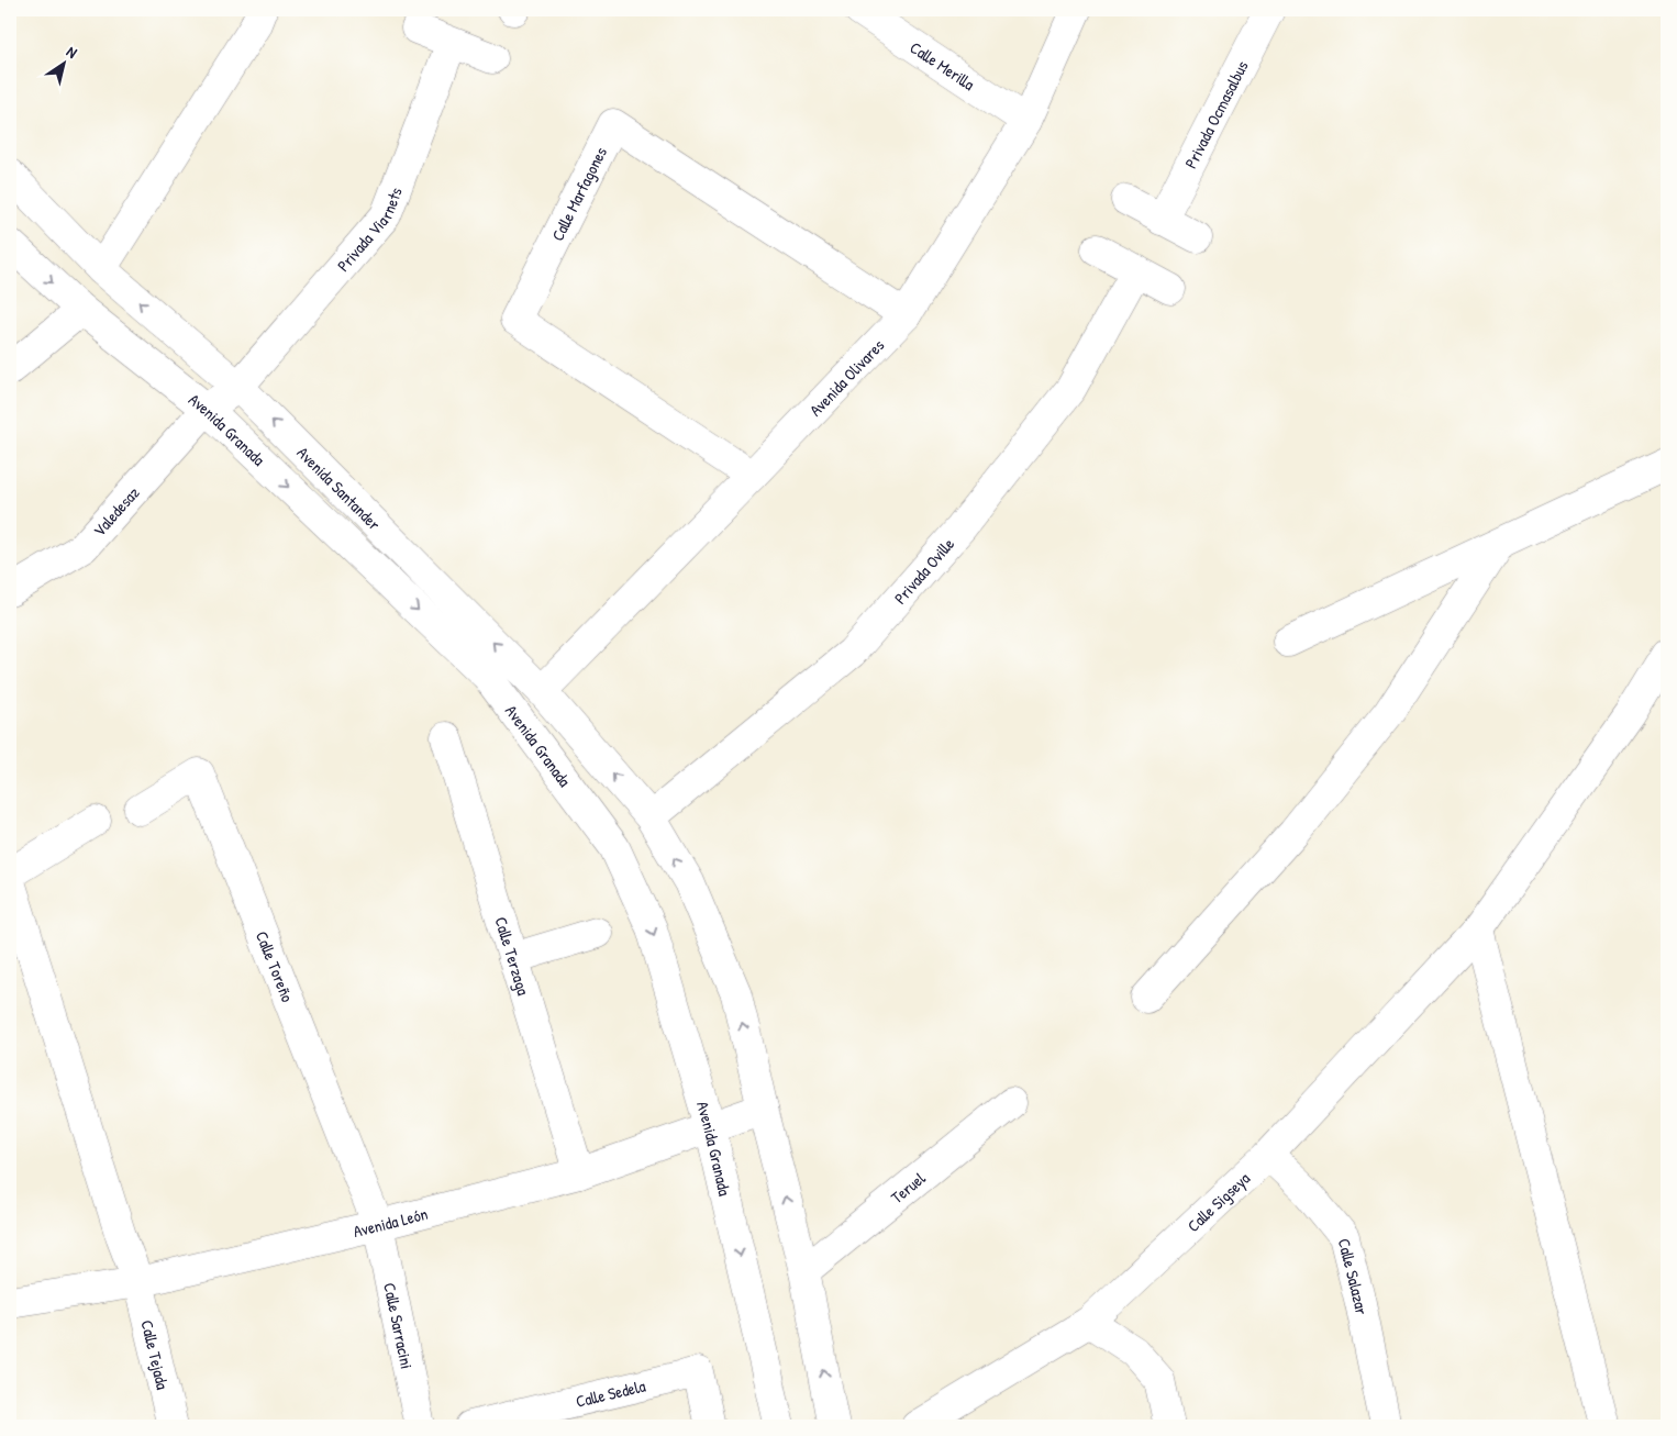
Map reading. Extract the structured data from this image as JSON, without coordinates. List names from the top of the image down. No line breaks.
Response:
{"streets":{"street":["Calle Merilla","Privada Ocmasalbus","Calle Marfagones","Privada Viarnets","Avenida Olivares","Avenida Granada","Avenida Santander","Valedesaz","Privada Oville","Calle Terzaga","Calle Toreño","Teruel","Calle Sigseya","Avenida León","Calle Salazar","Calle Sarracini","Calle Tejada","Calle Sedela"]},"crossings":[["Calle Merilla","Avenida Olivares"],["Calle Marfagones","Avenida Olivares"],["Privada Viarnets","Avenida Granada"],["Privada Viarnets","Avenida Santander"],["Privada Viarnets","Valedesaz"],["Avenida Olivares","Avenida Santander"],["Avenida Granada","Valedesaz"],["Avenida Granada","Avenida León"],["Avenida Santander","Privada Oville"],["Calle Terzaga","Avenida León"],["Calle Toreño","Avenida León"],["Calle Toreño","Calle Sarracini"],["Calle Sigseya","Calle Salazar"],["Avenida León","Calle Sarracini"],["Avenida León","Calle Tejada"]],"one_way":["Avenida Santander"],"north":"top right"}
